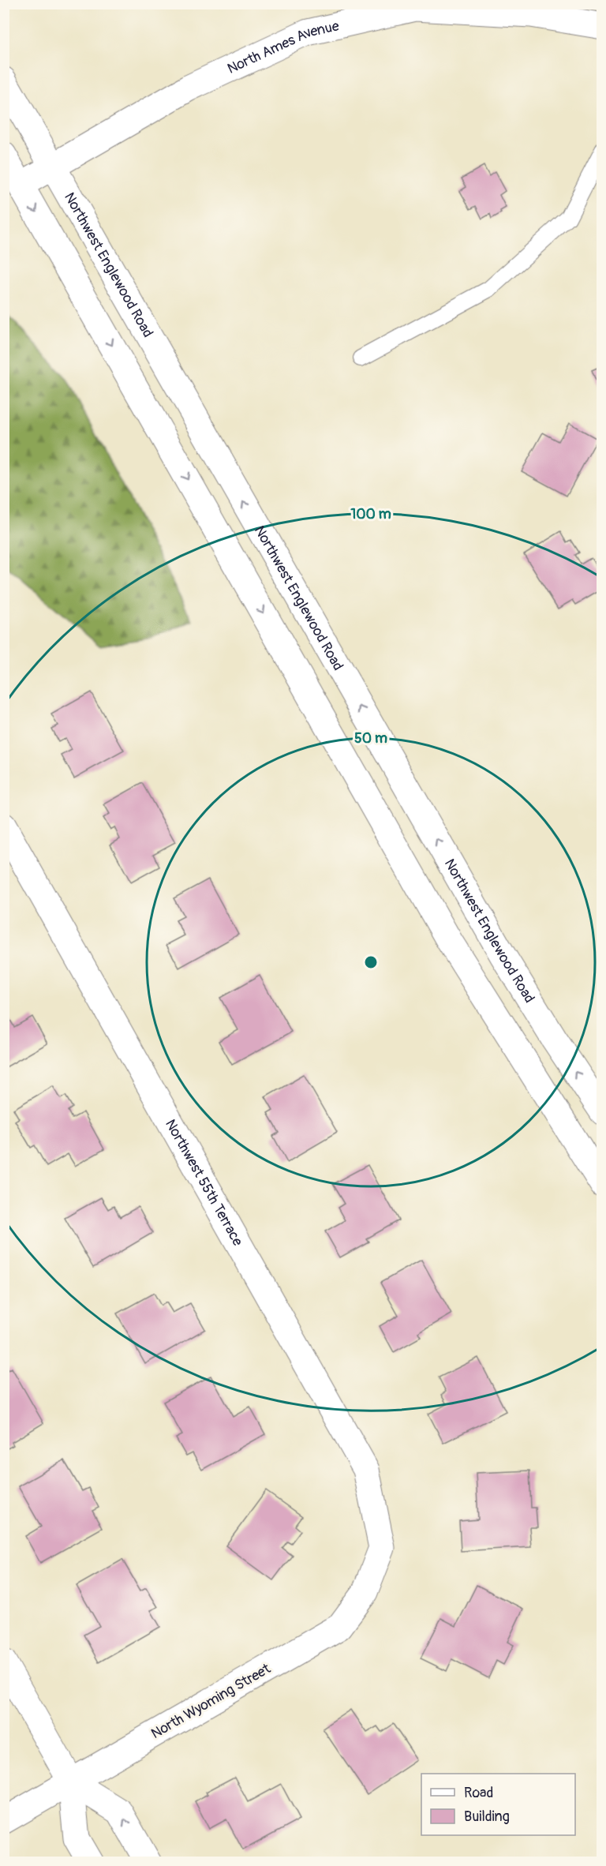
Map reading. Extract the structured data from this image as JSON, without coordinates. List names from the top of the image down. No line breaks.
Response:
{"streets":{"main road":["North Ames Avenue","Northwest Englewood Road","Northwest 55th Terrace","North Wyoming Street"]},"crossings":[["North Ames Avenue","Northwest Englewood Road"],["Northwest 55th Terrace","North Wyoming Street"]],"legend":["Road","Building"],"rings":["100 m","50 m"]}
